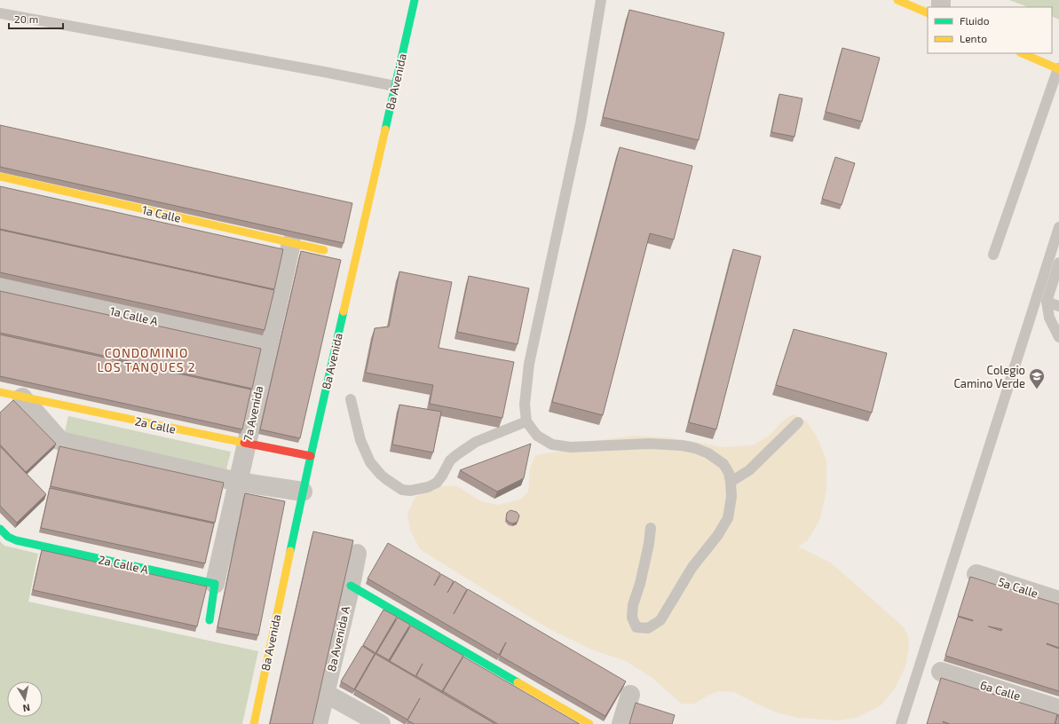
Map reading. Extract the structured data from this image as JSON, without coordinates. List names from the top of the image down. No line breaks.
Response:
{"streets":{"street":["8a Avenida","1a Calle","1a Calle A","7a Avenida","2a Calle","2a Calle A","5a Calle","8a Avenida A","6a Calle"]},"crossings":[["8a Avenida","2a Calle"],["1a Calle","7a Avenida"],["1a Calle A","7a Avenida"],["7a Avenida","2a Calle"],["7a Avenida","2a Calle A"]],"districts":["CONDOMINIO LOS TANQUES 2"],"places":{"school or university":["Colegio Camino Verde"]},"legend":["Fluido","Lento"],"scale_bar":"20 m","north":"bottom"}
